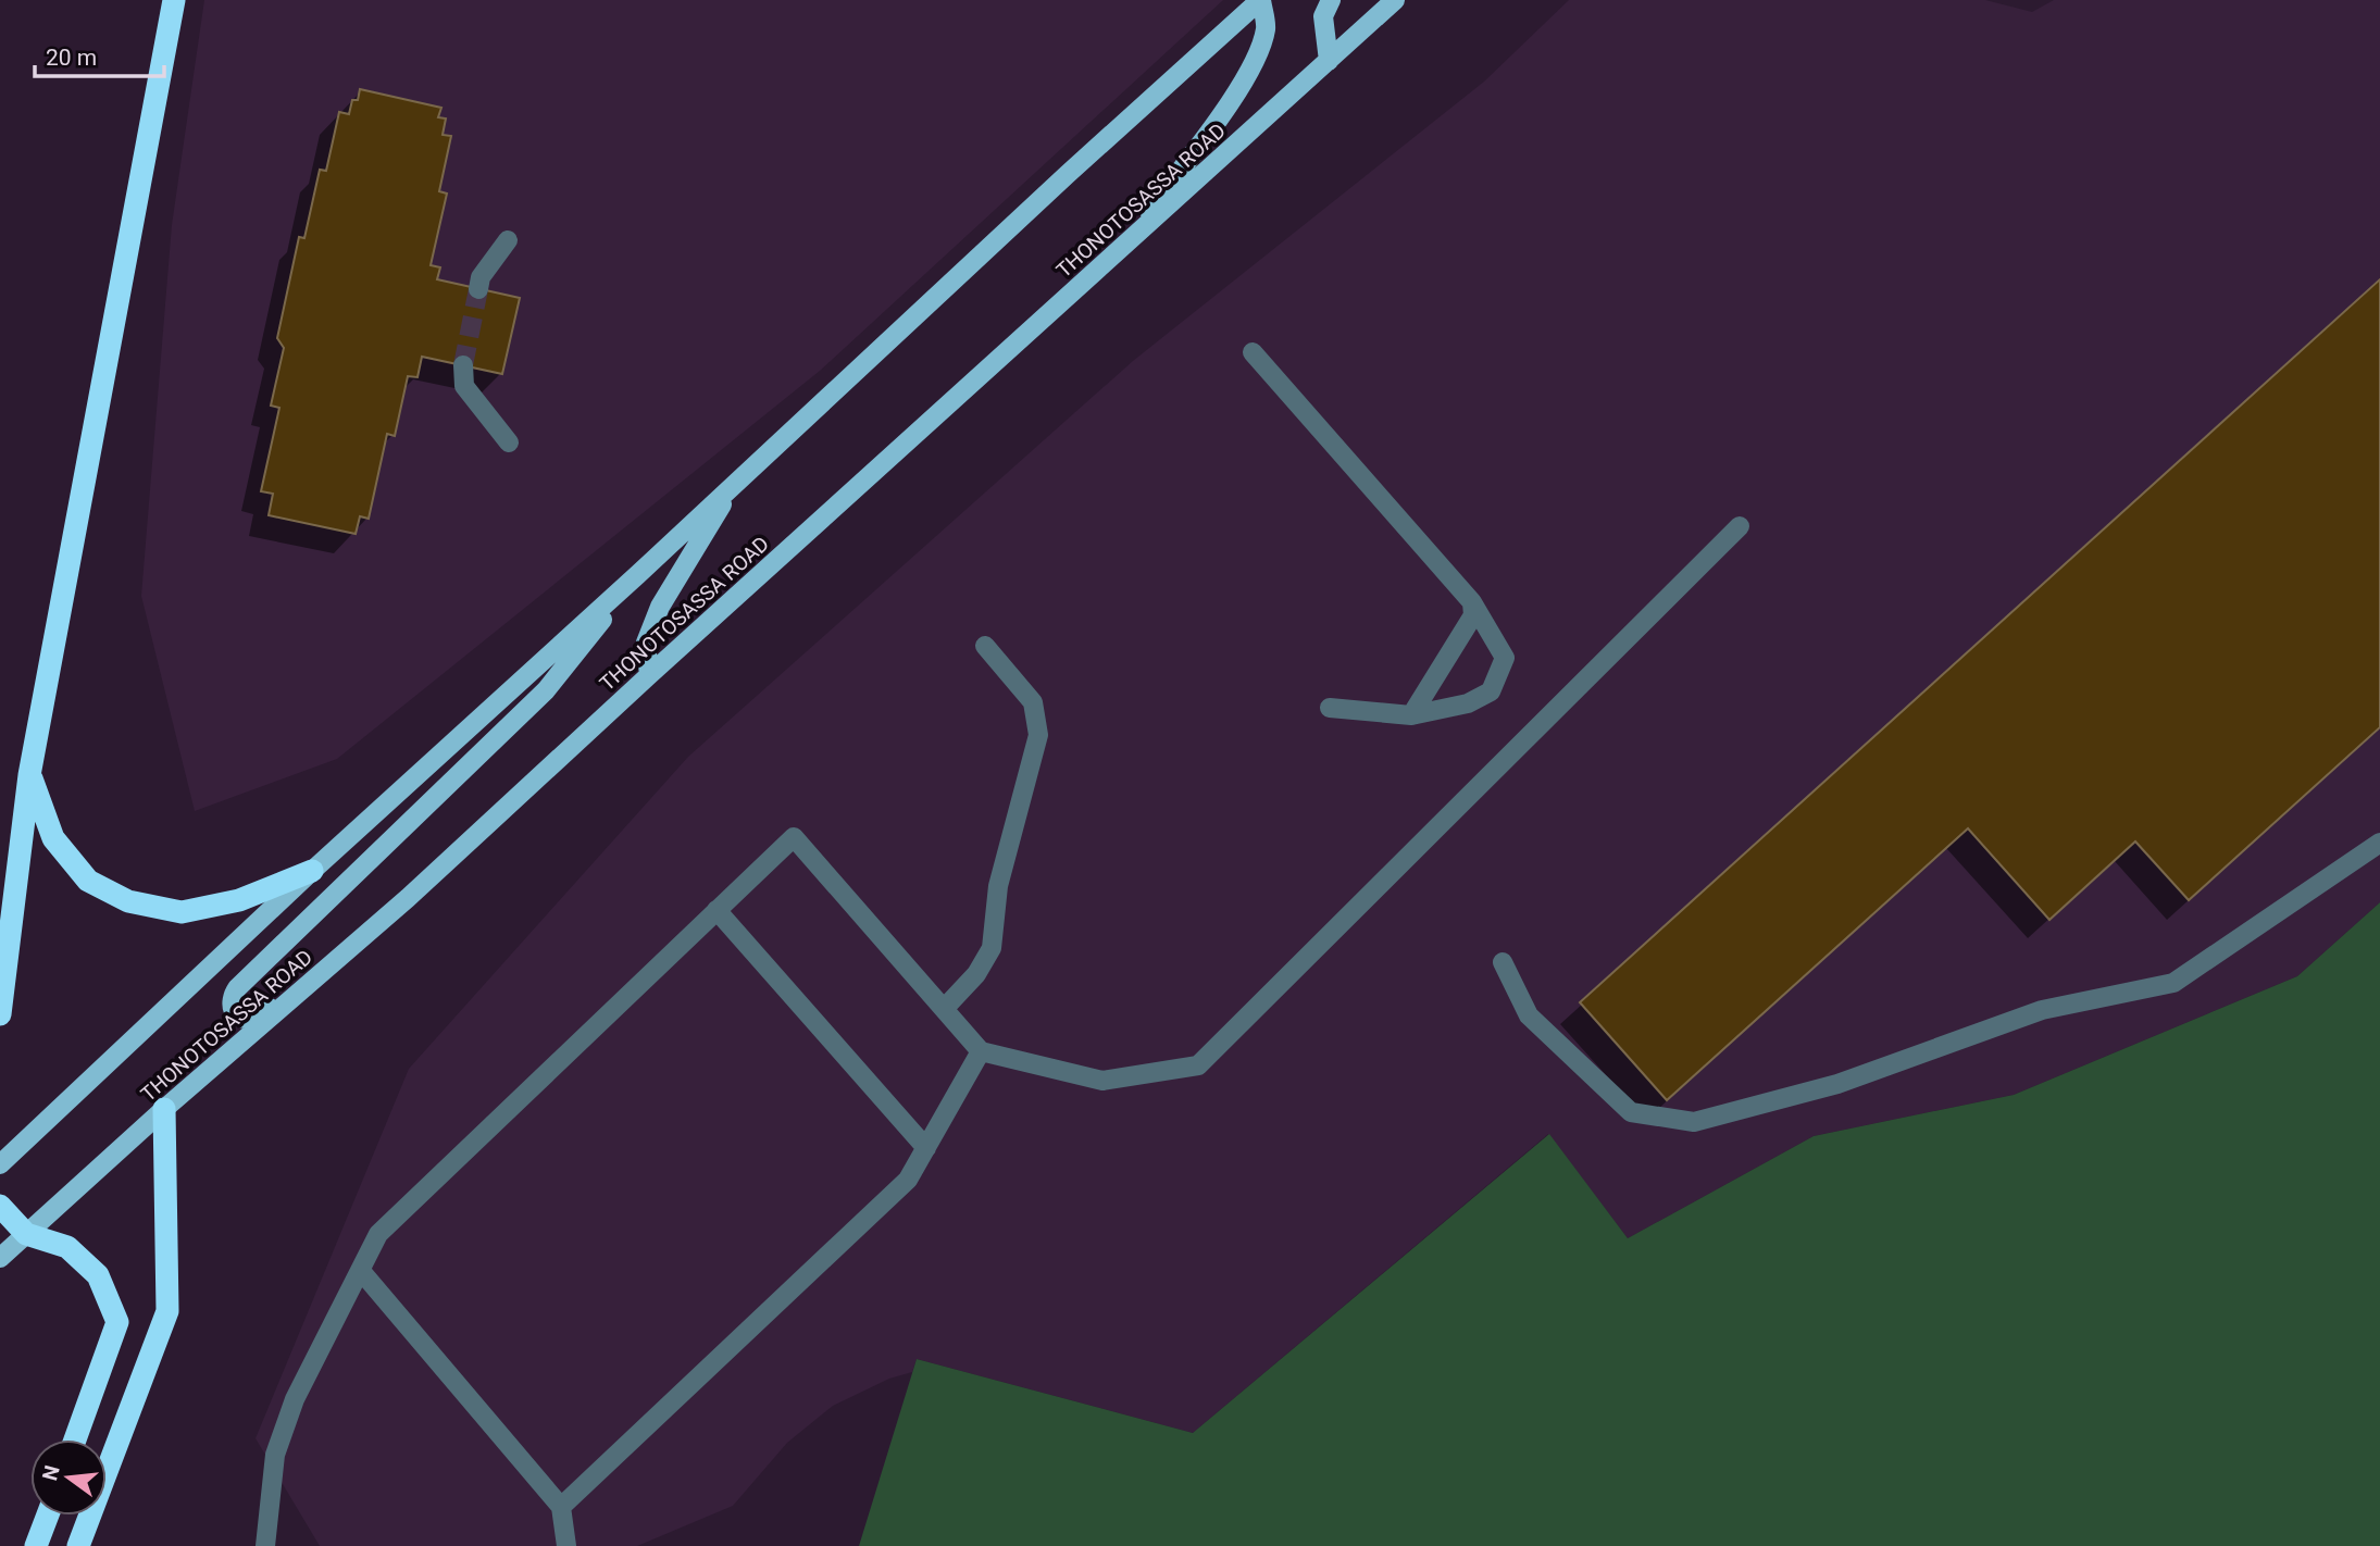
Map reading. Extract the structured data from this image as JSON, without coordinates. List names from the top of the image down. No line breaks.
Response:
{"streets":{"main road":["THONOTOSASSA ROAD"]},"scale_bar":"20 m","north":"left"}
